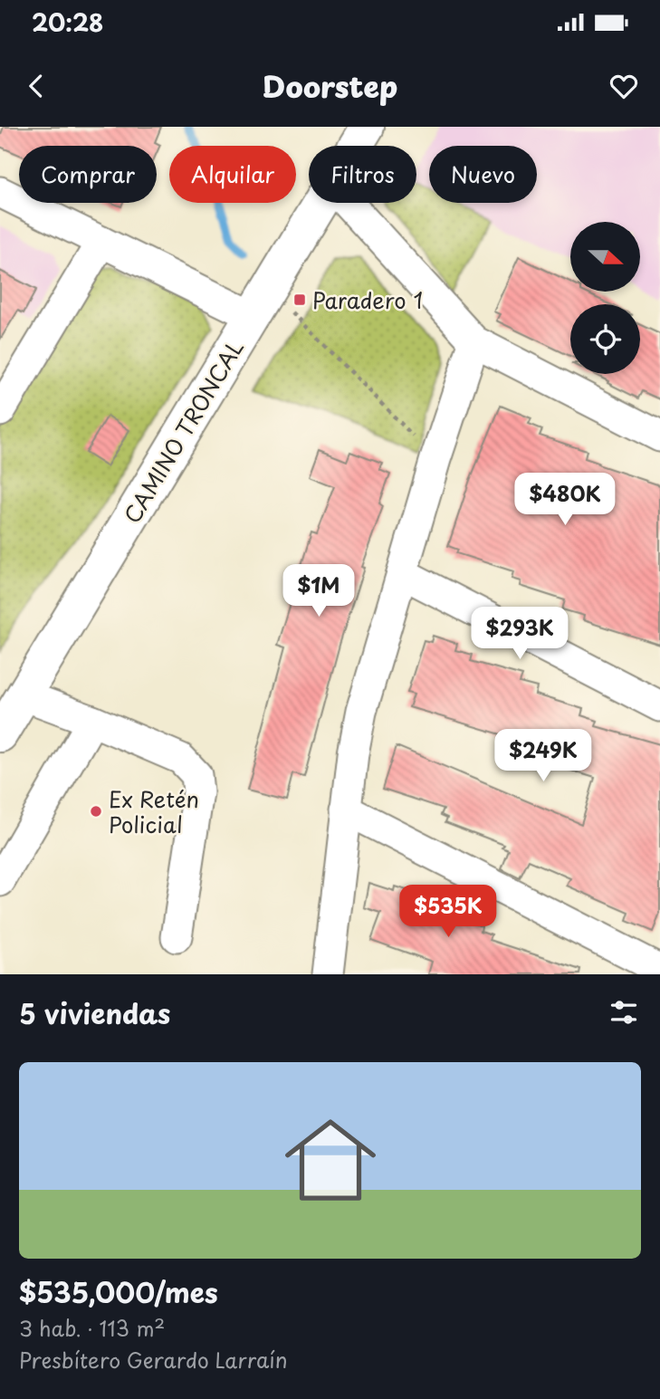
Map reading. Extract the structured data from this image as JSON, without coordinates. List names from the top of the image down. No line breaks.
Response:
{"streets":{"main road":["CAMINO TRONCAL"]},"places":{"transit":["Paradero 1"],"other":["Ex Retén Policial"]},"north":"right","page":{"status":"20:28","header":"Doorstep","chip":["Comprar","Alquilar","Filtros","Nuevo"],"price":["$480K","$1M","$293K","$249K","$535K"],"heading":"5 viviendas","list":[{"name":"$535,000/mes","note":"3 hab. · 113 m² · Presbítero Gerardo Larraín"}]}}
